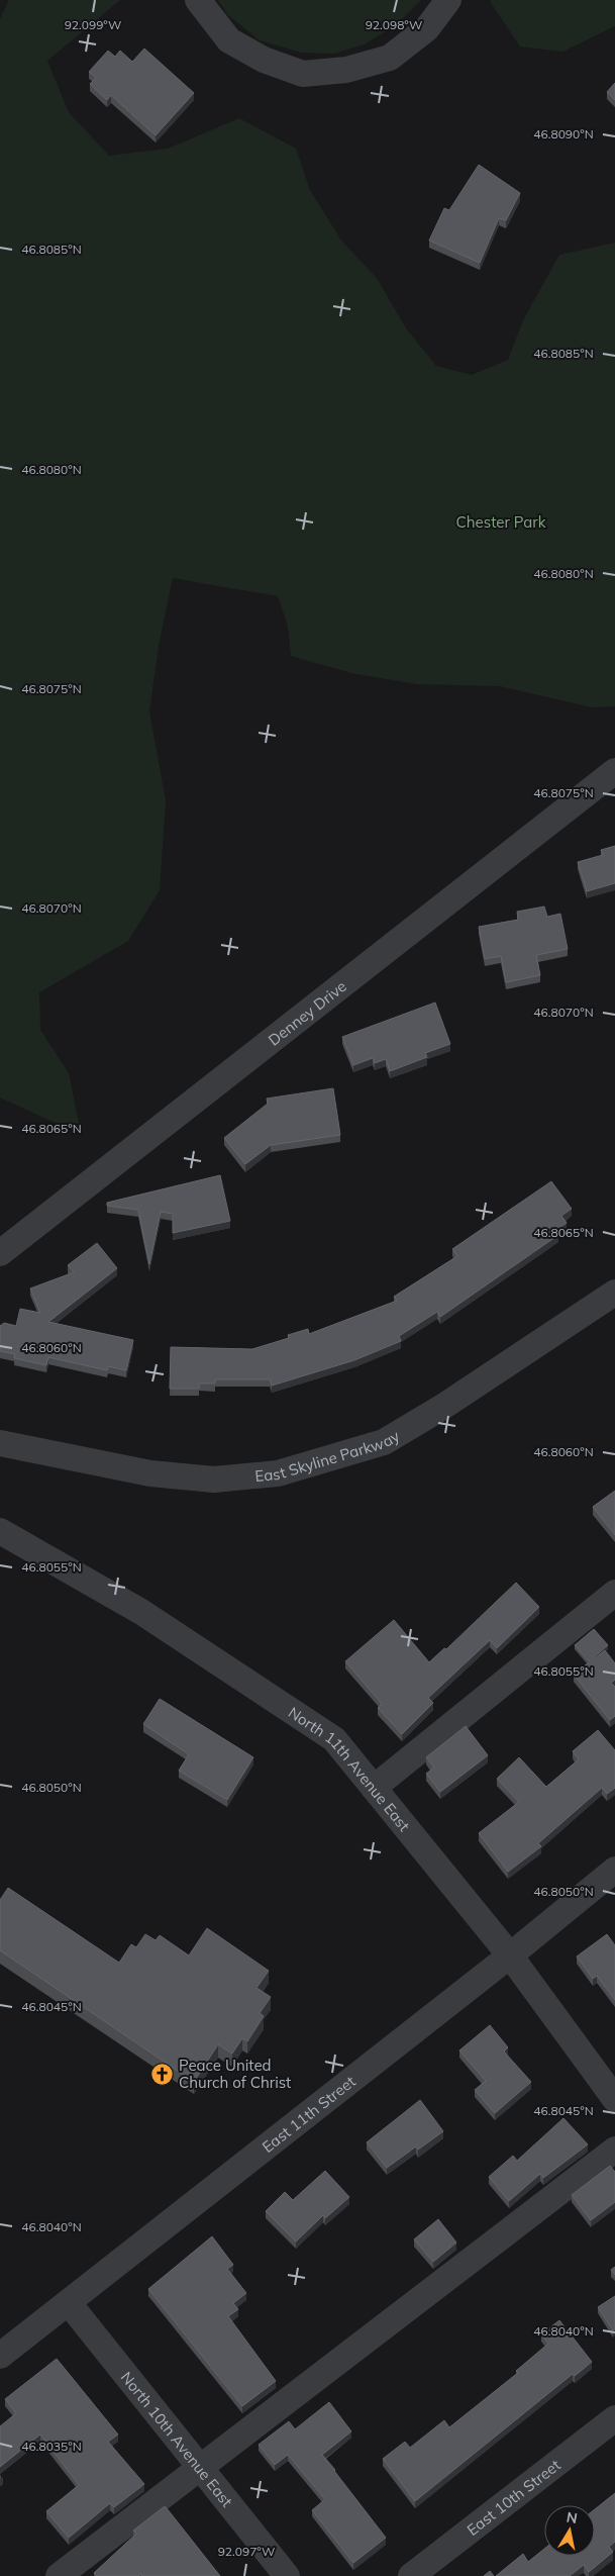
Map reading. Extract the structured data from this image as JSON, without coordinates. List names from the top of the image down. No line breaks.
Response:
{"streets":{"street":["Denney Drive","East Skyline Parkway","North 11th Avenue East","East 11th Street","North 10th Avenue East","East 10th Street"]},"crossings":[["North 11th Avenue East","East 11th Street"],["East 11th Street","North 10th Avenue East"]],"parks":["Chester Park"],"places":{"church":["Peace United Church of Christ"]},"north":"top","coordinates":["92.099°W","92.098°W","46.8090°N","46.8085°N","46.8080°N","46.8075°N","46.8070°N","46.8065°N","46.8060°N","46.8055°N","46.8050°N","46.8045°N","46.8040°N","46.8035°N","92.097°W"]}
